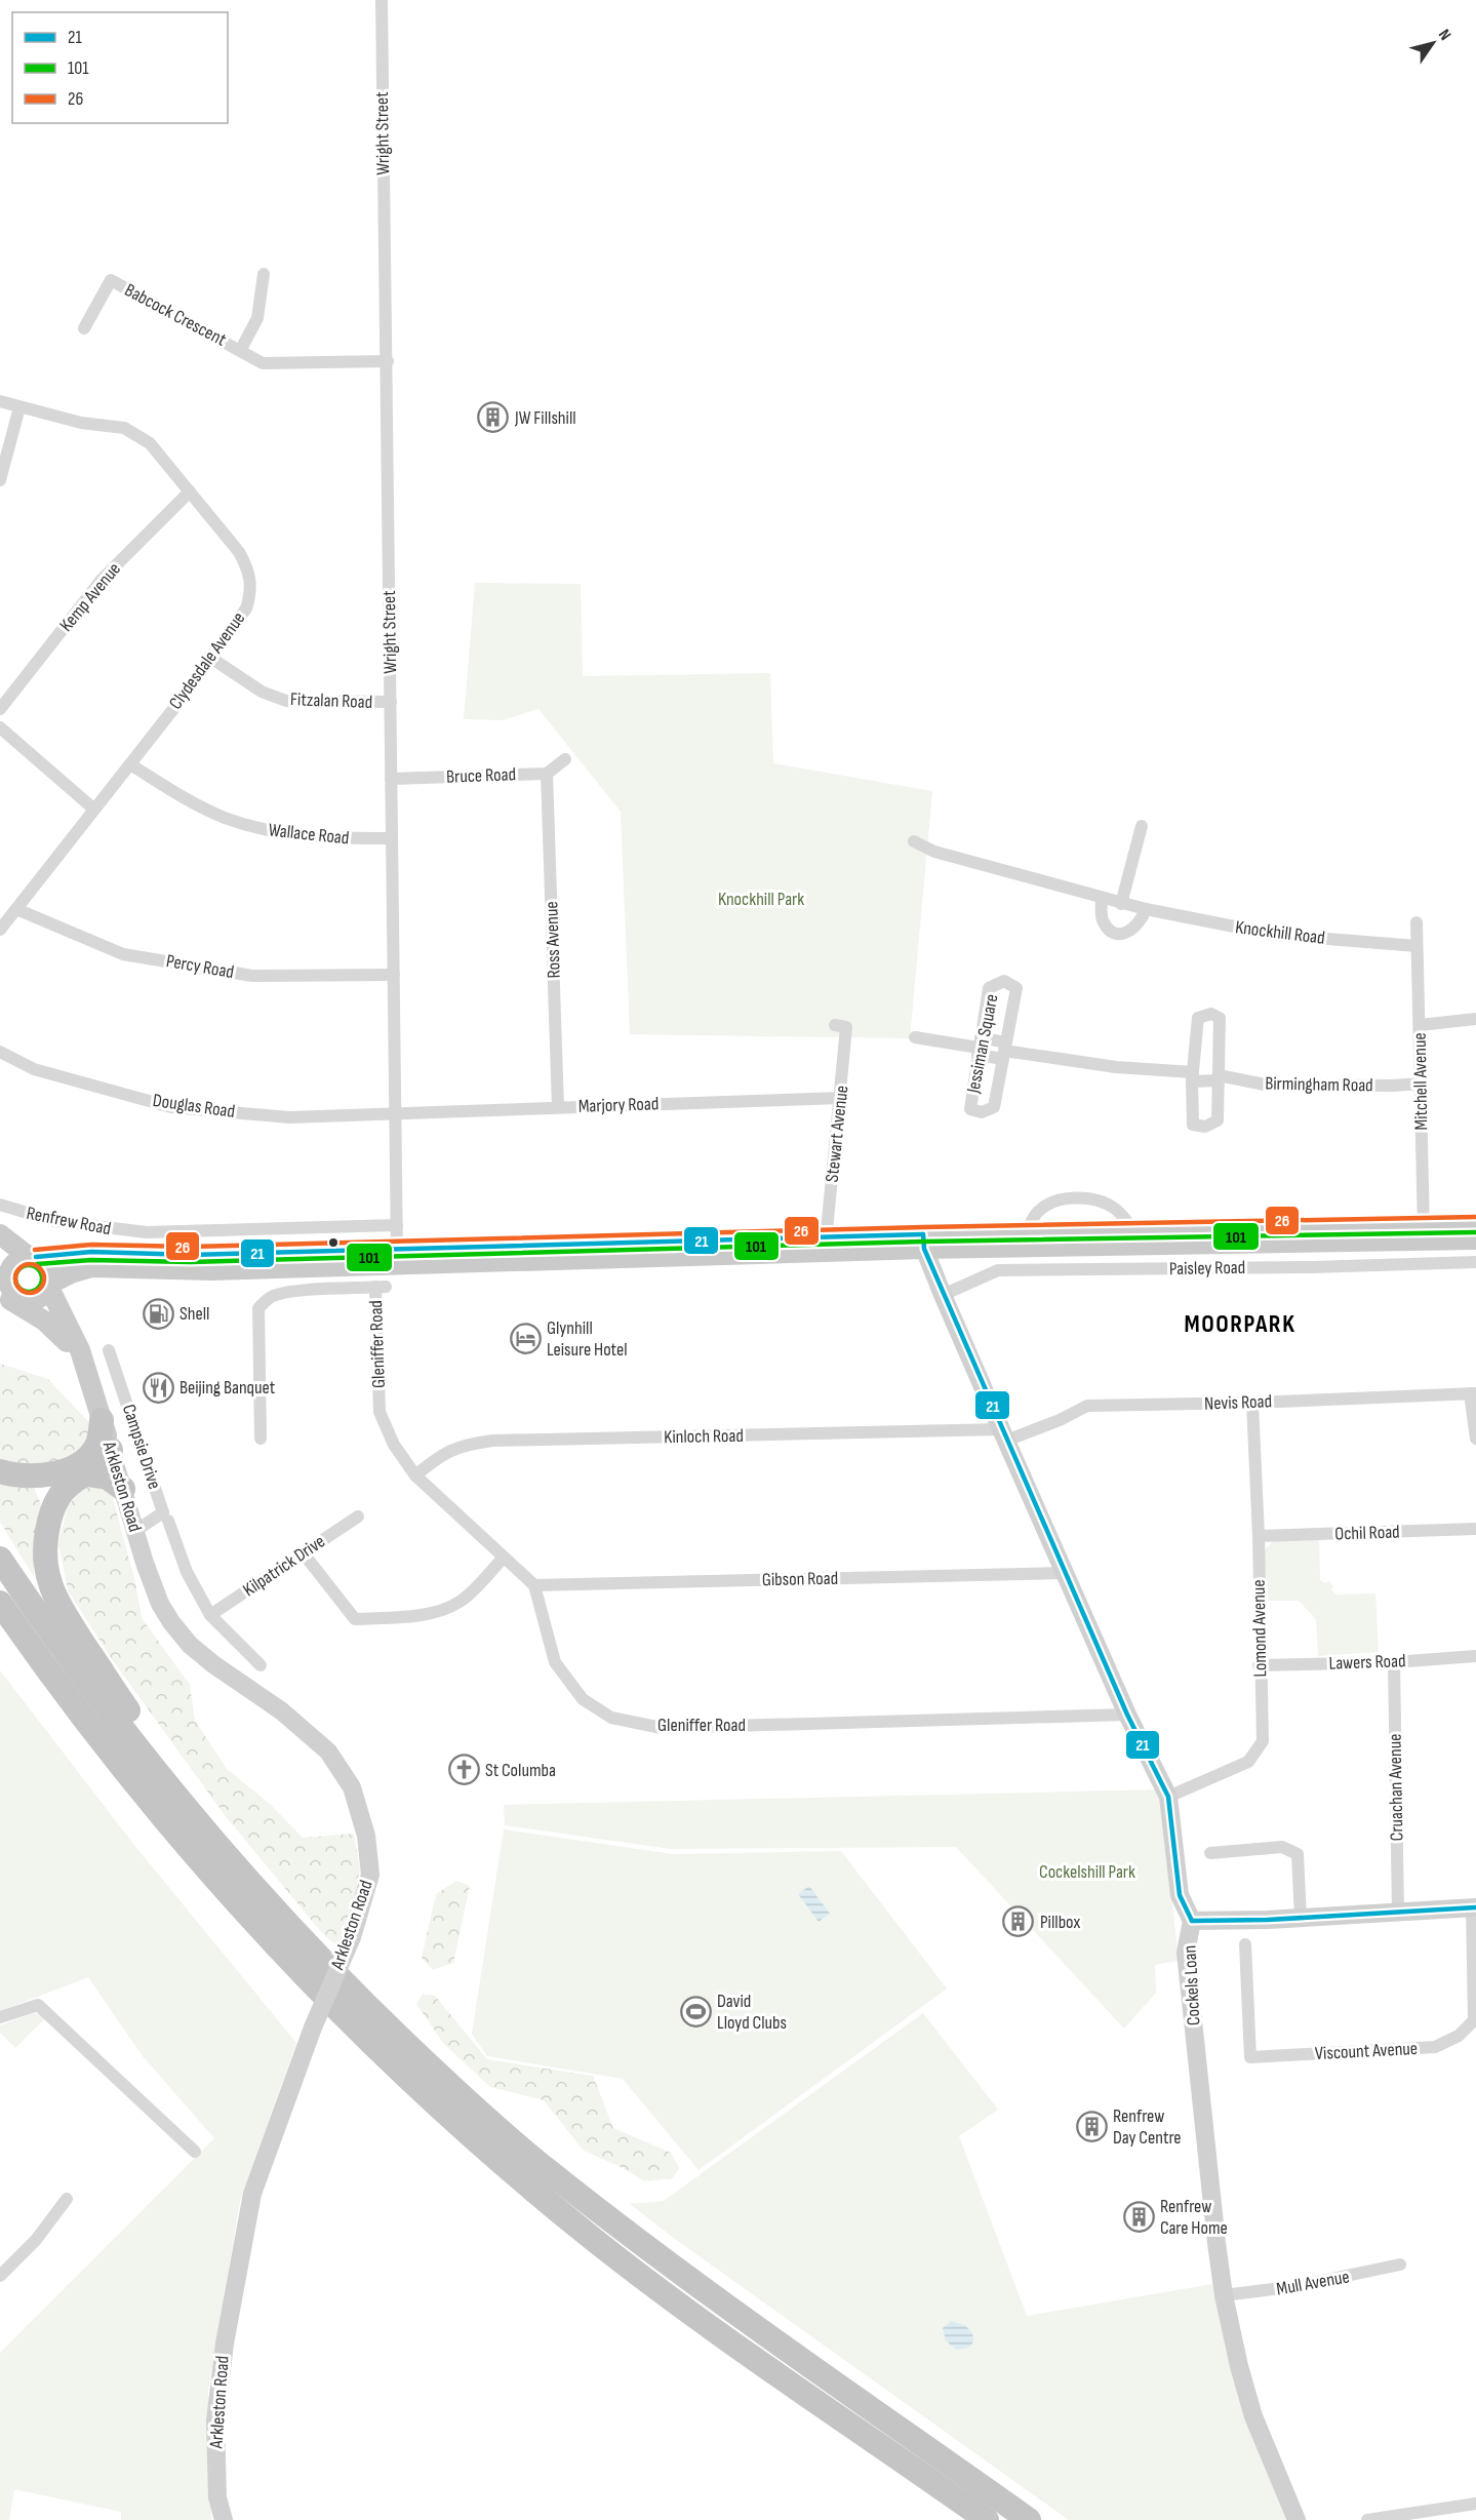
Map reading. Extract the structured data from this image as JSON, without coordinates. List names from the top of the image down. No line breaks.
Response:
{"streets":{"main road":["Renfrew Road","Paisley Road","Arkleston Road"],"street":["Wright Street","Babcock Crescent","Kemp Avenue","Clydesdale Avenue","Fitzalan Road","Bruce Road","Wallace Road","Knockhill Road","Ross Avenue","Percy Road","Jessiman Square","Mitchell Avenue","Birmingham Road","Marjory Road","Douglas Road","Stewart Avenue","Gleniffer Road","Nevis Road","Kinloch Road","Campsie Drive","Ochil Road","Kilpatrick Drive","Gibson Road","Lomond Avenue","Lawers Road","Cruachan Avenue","Cockels Loan","Viscount Avenue","Mull Avenue"]},"crossings":[["Wright Street","Babcock Crescent"],["Wright Street","Fitzalan Road"],["Wright Street","Bruce Road"],["Wright Street","Wallace Road"],["Wright Street","Percy Road"],["Wright Street","Marjory Road"],["Wright Street","Douglas Road"],["Wright Street","Renfrew Road"],["Kemp Avenue","Clydesdale Avenue"],["Clydesdale Avenue","Fitzalan Road"],["Clydesdale Avenue","Wallace Road"],["Clydesdale Avenue","Percy Road"],["Bruce Road","Ross Avenue"],["Knockhill Road","Mitchell Avenue"],["Ross Avenue","Marjory Road"],["Jessiman Square","Birmingham Road"],["Mitchell Avenue","Birmingham Road"],["Mitchell Avenue","Paisley Road"],["Marjory Road","Douglas Road"],["Marjory Road","Stewart Avenue"],["Stewart Avenue","Renfrew Road"],["Renfrew Road","Paisley Road"],["Renfrew Road","Arkleston Road"],["Renfrew Road","Cockels Loan"],["Paisley Road","Cockels Loan"],["Gleniffer Road","Kinloch Road"],["Gleniffer Road","Gibson Road"],["Gleniffer Road","Cockels Loan"],["Nevis Road","Kinloch Road"],["Nevis Road","Lomond Avenue"],["Nevis Road","Cockels Loan"],["Kinloch Road","Cockels Loan"],["Campsie Drive","Arkleston Road"],["Ochil Road","Lomond Avenue"],["Gibson Road","Cockels Loan"],["Lomond Avenue","Lawers Road"],["Lomond Avenue","Cockels Loan"],["Lawers Road","Cruachan Avenue"],["Cockels Loan","Mull Avenue"]],"districts":["MOORPARK"],"parks":["Knockhill Park","Cockelshill Park"],"places":{"building":["JW Fillshill","Pillbox","Renfrew Day Centre","Renfrew Care Home"],"fuel station":["Shell"],"hotel":["Glynhill Leisure Hotel"],"restaurant":["Beijing Banquet"],"church":["St Columba"],"sports":["David Lloyd Clubs"]},"lines":["transit line 26","transit line 101","transit line 21"],"legend":["21","101","26"],"north":"top right"}
